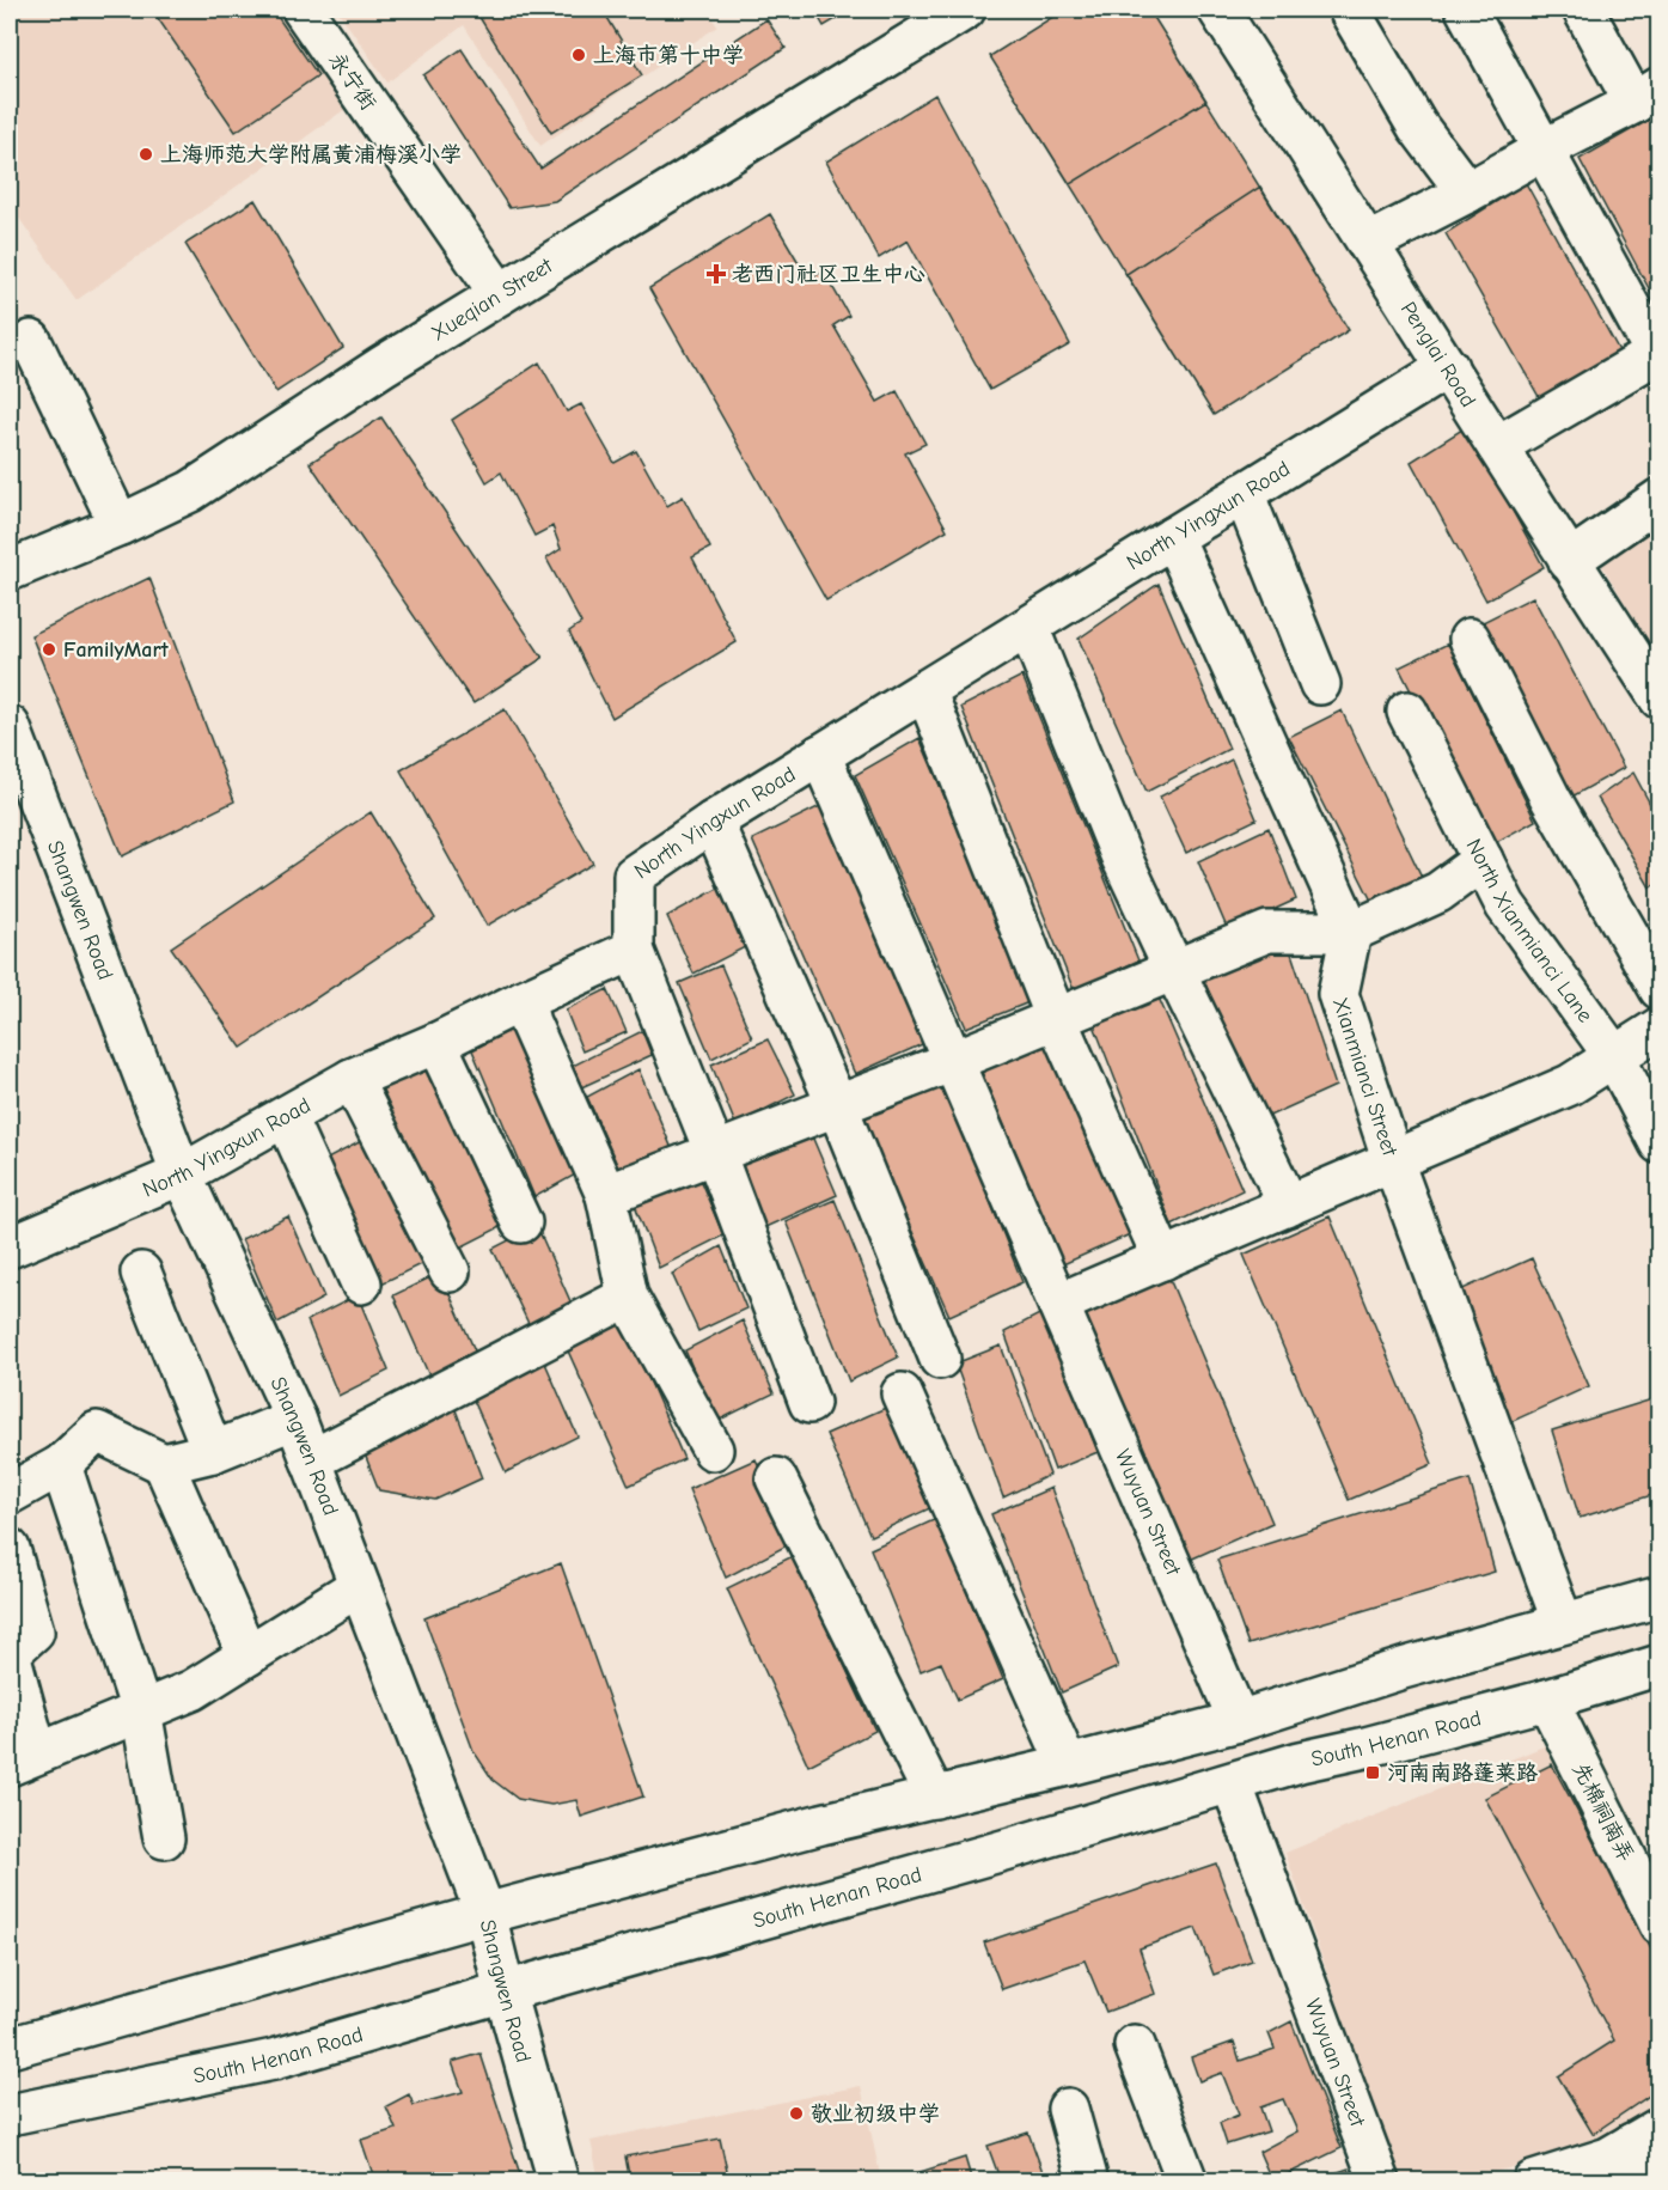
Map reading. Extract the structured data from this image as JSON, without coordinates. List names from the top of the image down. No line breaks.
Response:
{"streets":{"street":["永宁街","Xueqian Street","Penglai Road","North Yingxun Road","Shangwen Road","North Xianmianci Lane","Xianmianci Street","Wuyuan Street","South Henan Road","先棉祠南弄"]},"crossings":[["永宁街","Xueqian Street"],["Penglai Road","North Yingxun Road"],["North Yingxun Road","Shangwen Road"],["North Yingxun Road","Wuyuan Street"],["Shangwen Road","South Henan Road"],["Wuyuan Street","South Henan Road"],["South Henan Road","先棉祠南弄"]],"places":{"other":["上海市第十中学","上海师范大学附属黄浦梅溪小学","FamilyMart","敬业初级中学"],"health":["老西门社区卫生中心"],"transit":["河南南路蓬莱路"]}}
